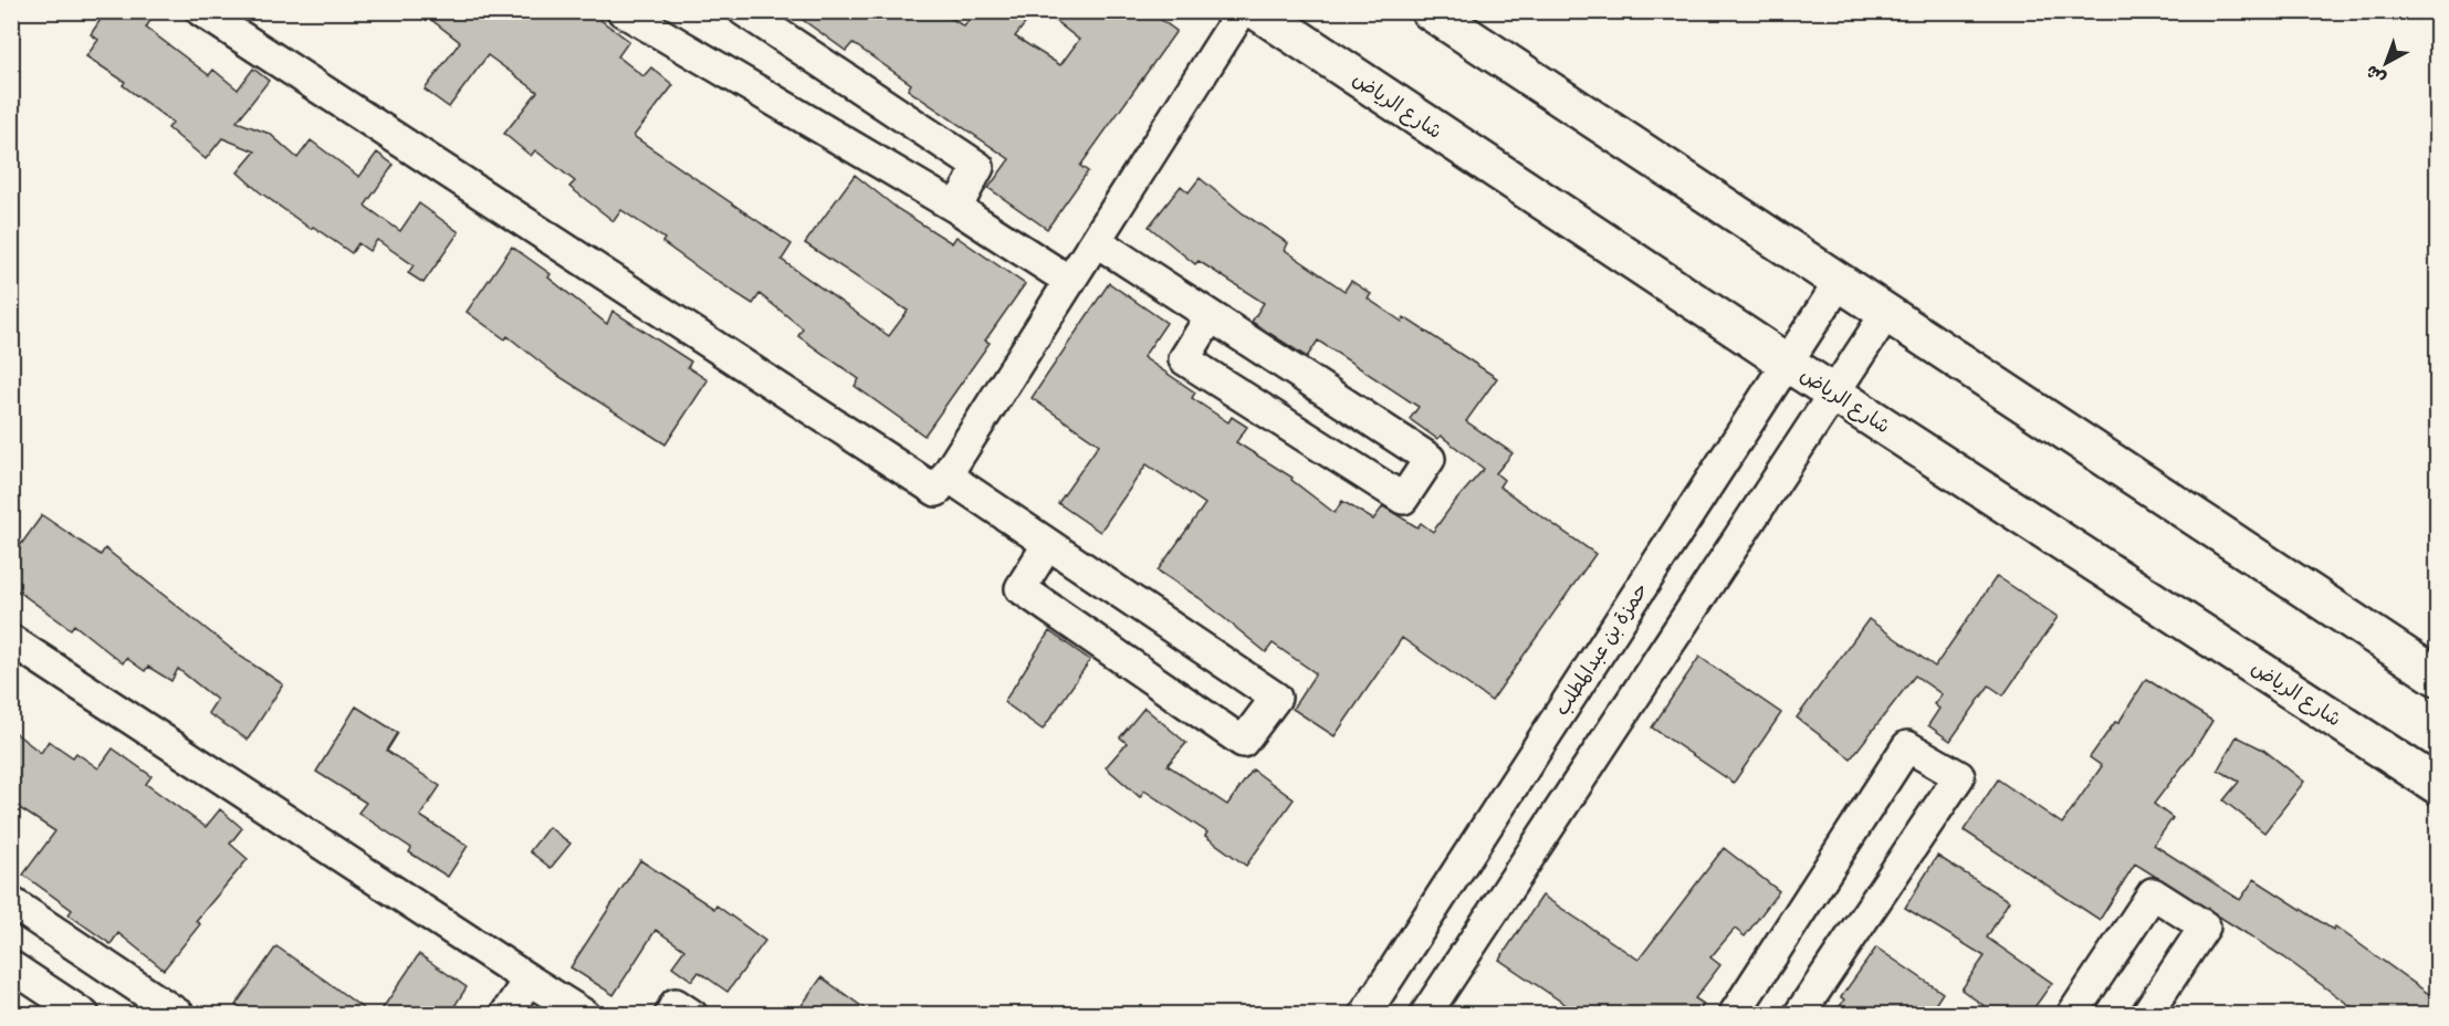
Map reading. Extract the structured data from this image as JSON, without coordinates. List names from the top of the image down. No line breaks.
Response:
{"streets":{"main road":["شارع الرياض"],"street":["حمزة بن عبدالمطلب"]},"crossings":[["شارع الرياض","حمزة بن عبدالمطلب"]],"north":"bottom left"}
